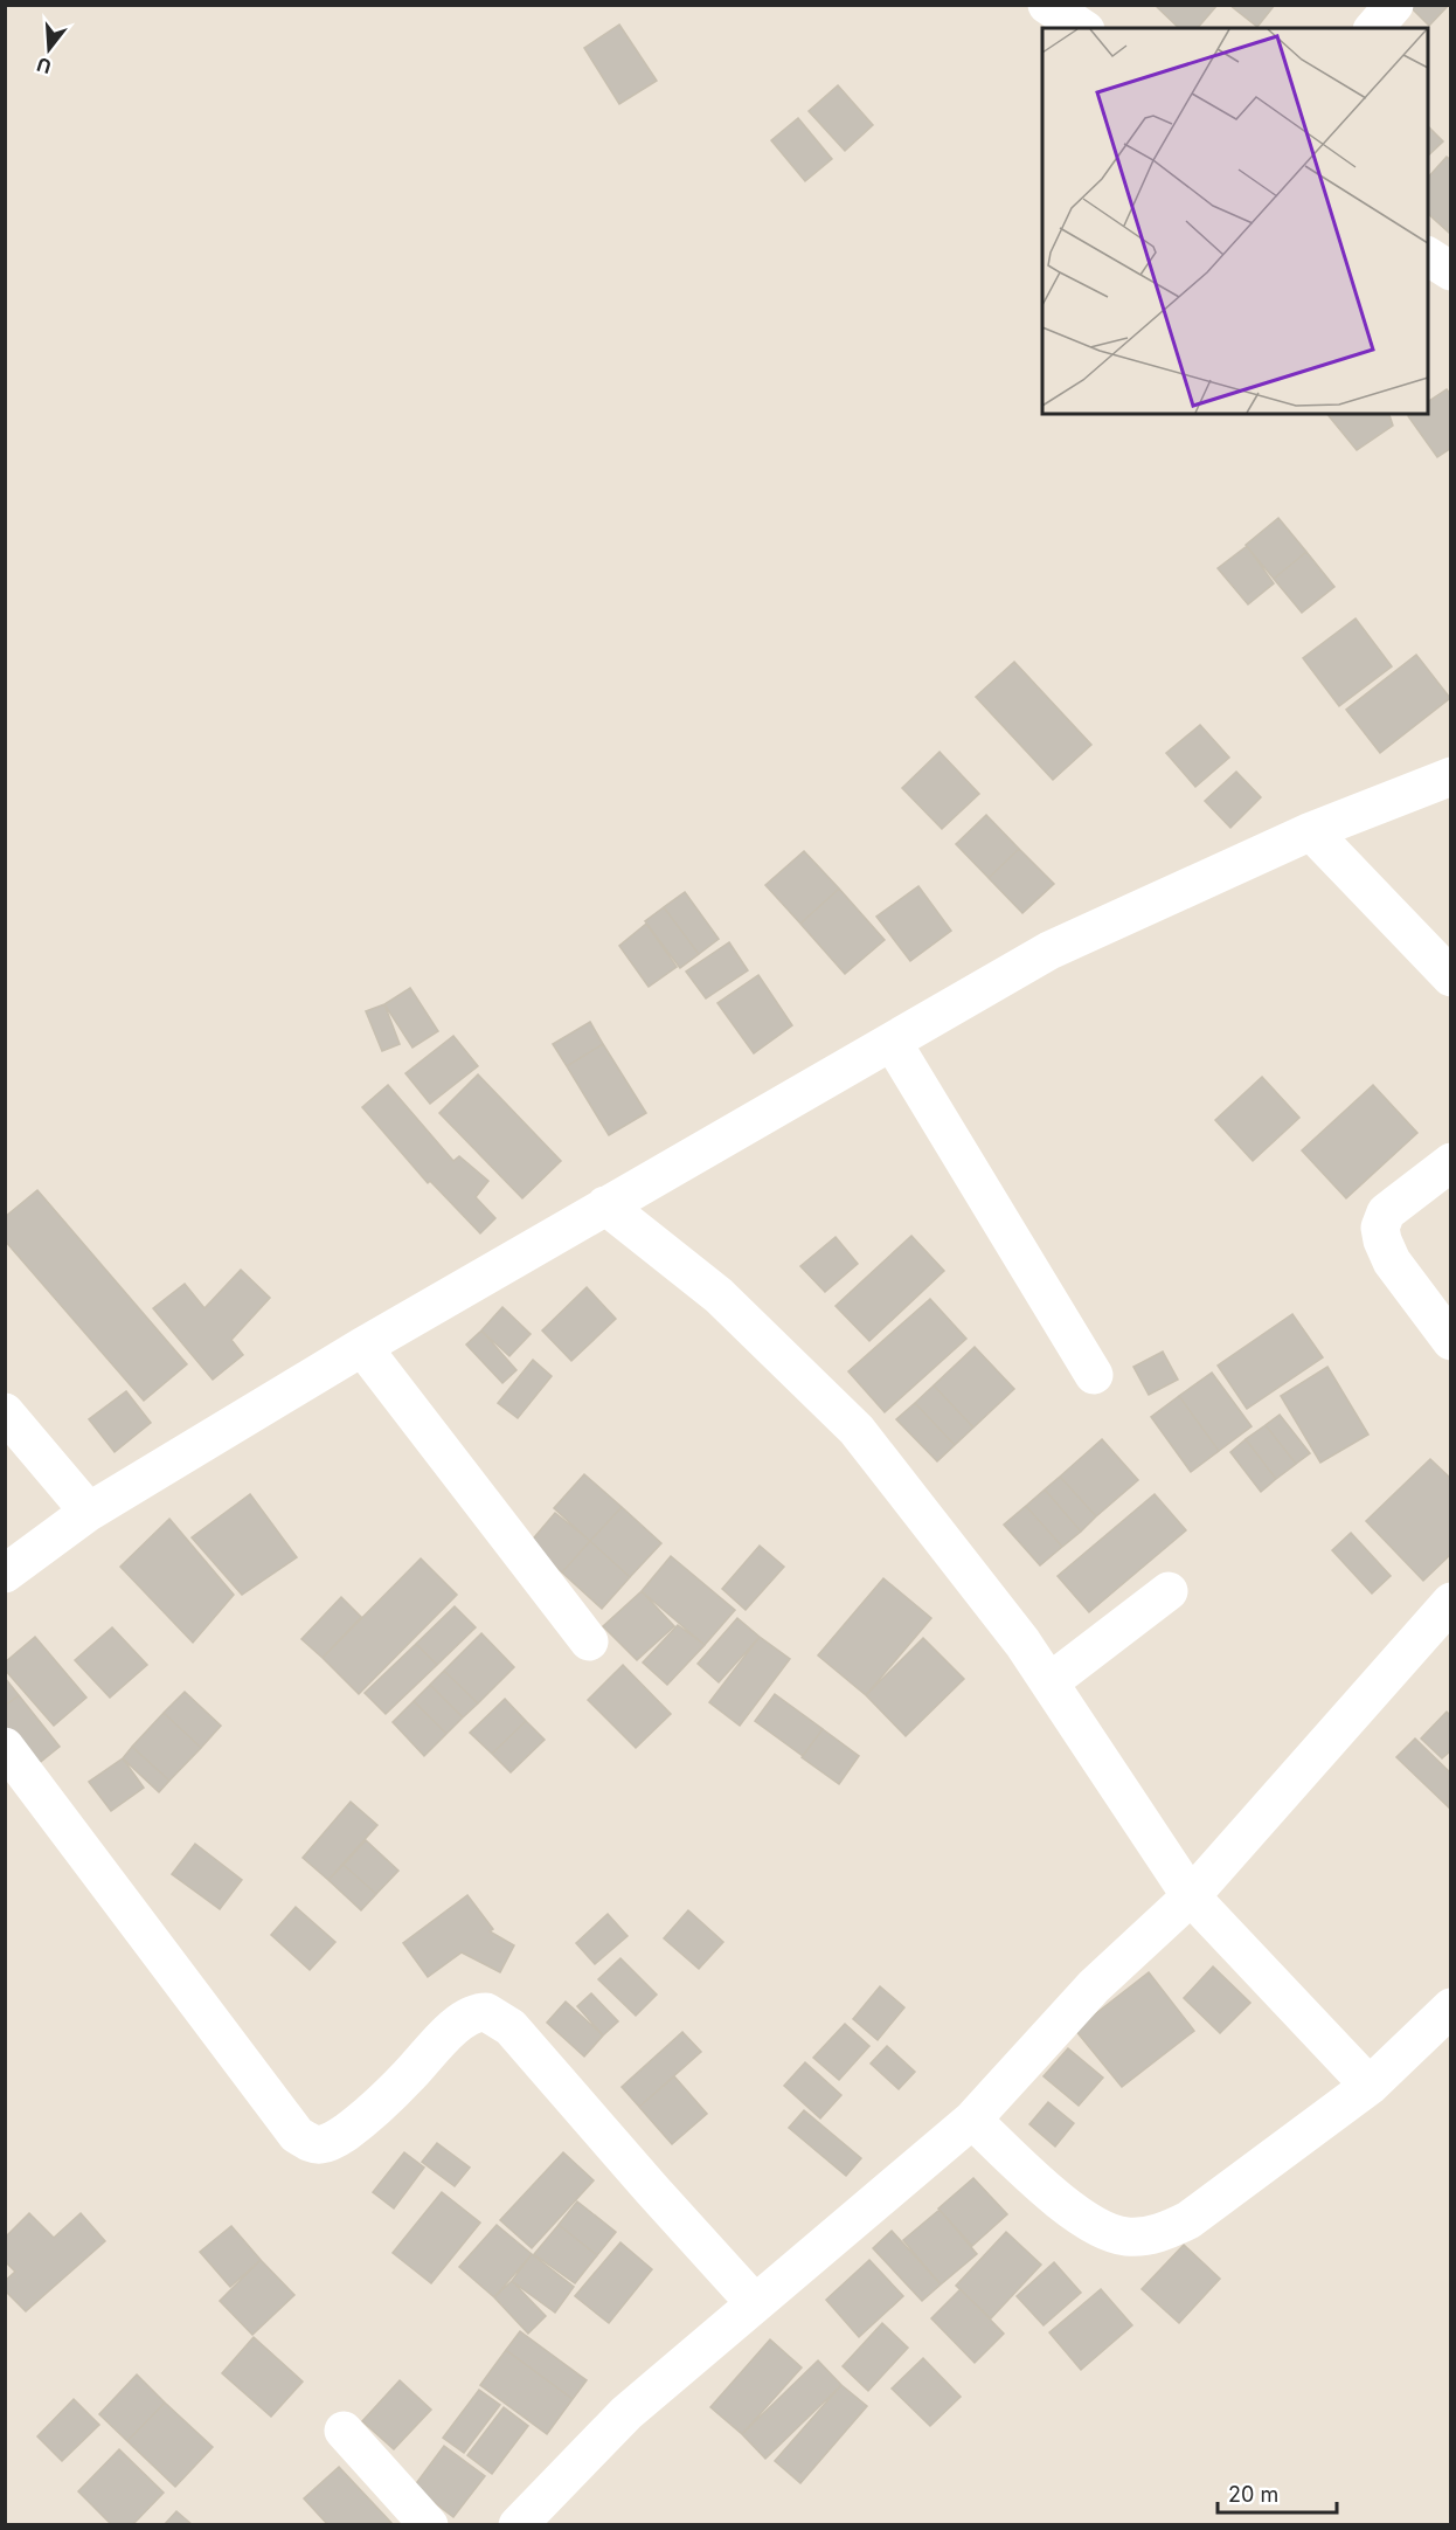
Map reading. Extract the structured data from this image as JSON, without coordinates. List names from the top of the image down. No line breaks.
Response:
{"scale_bar":"20 m","north":"bottom"}
